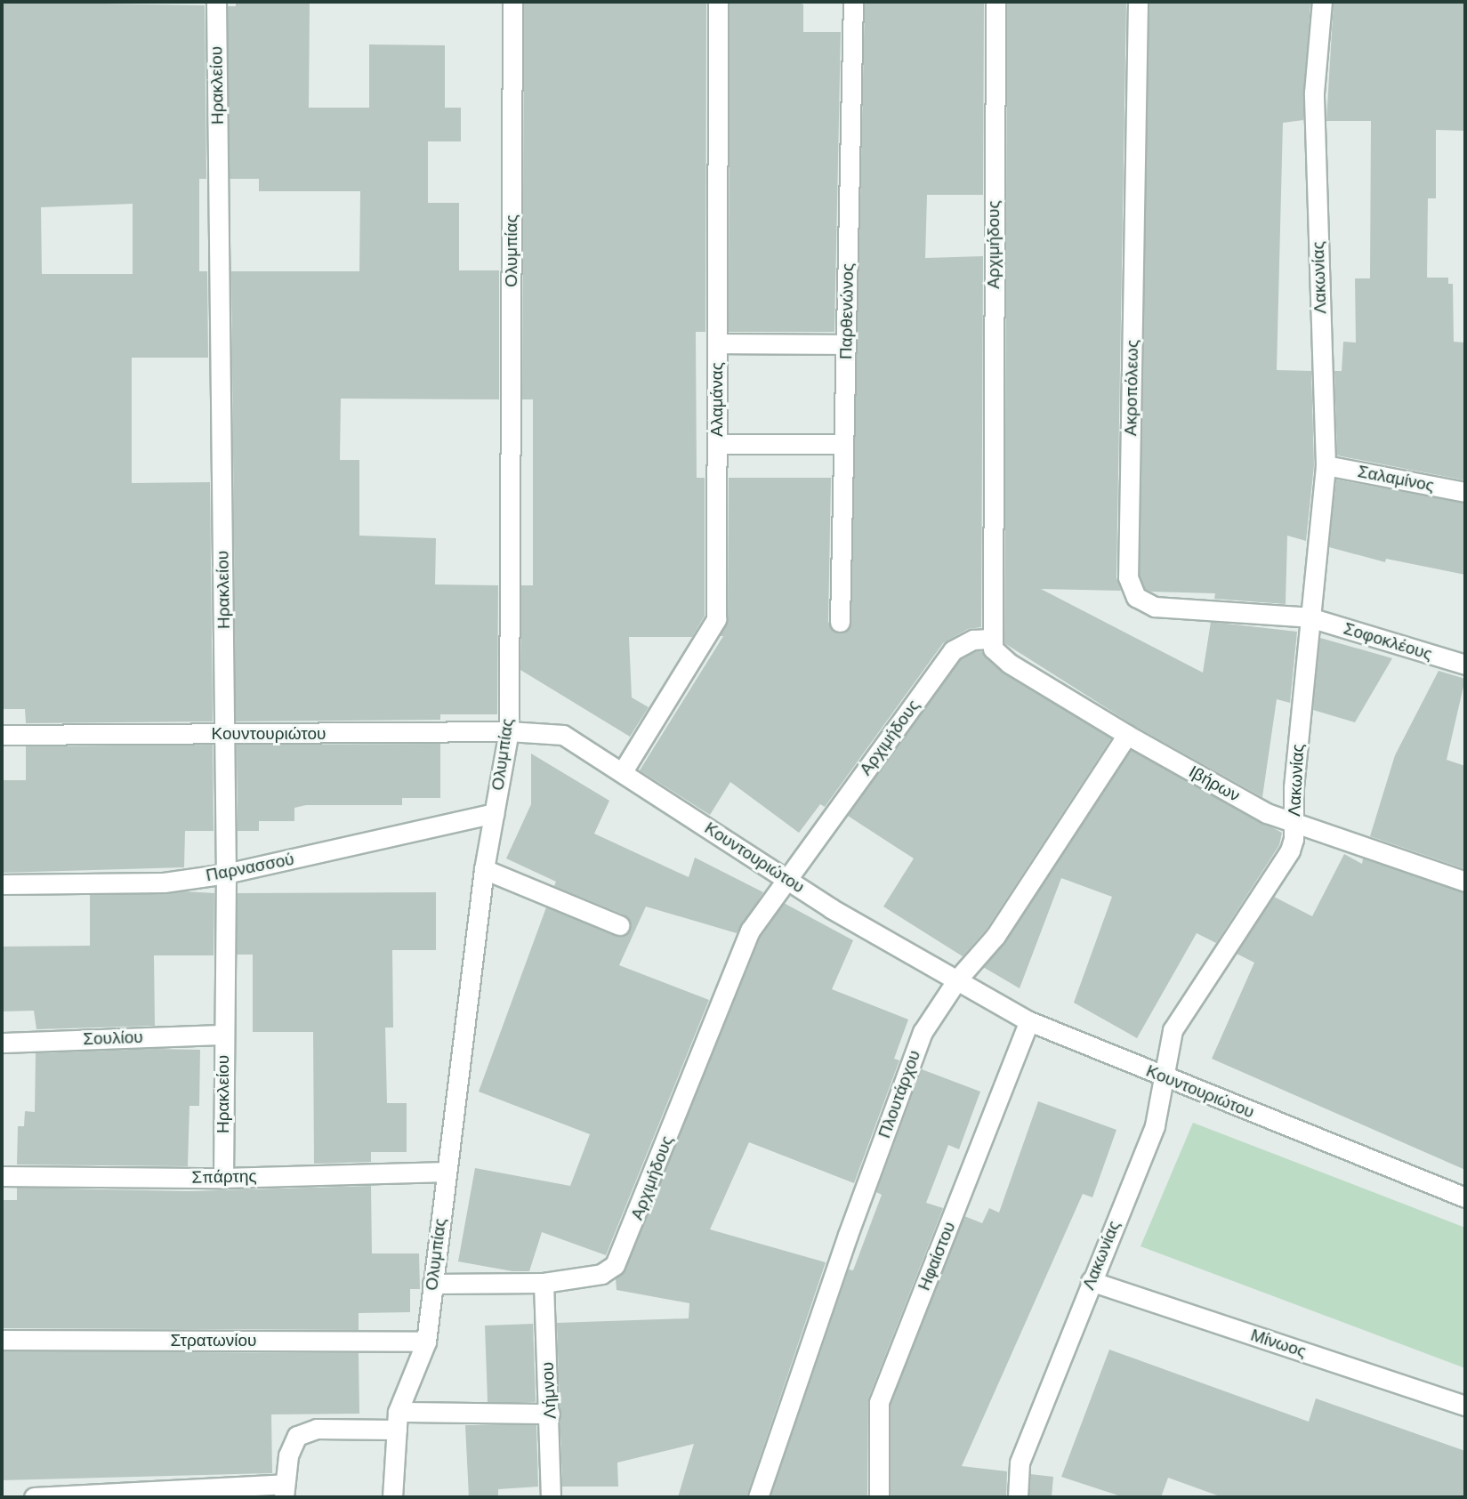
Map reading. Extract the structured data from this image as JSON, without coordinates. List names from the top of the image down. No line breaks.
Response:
{"streets":{"street":["Ηρακλείου","Αρχιμήδους","Ολυμπίας","Λακωνίας","Παρθενώνος","Ακροπόλεως","Αλαμάνας","Σαλαμίνος","Σοφοκλέους","Κουντουριώτου","Ιβήρων","Παρνασσού","Σουλίου","Πλουτάρχου","Σπάρτης","Ηφαίστου","Στρατωνίου","Μίνωος","Λήμνου"]},"crossings":[["Ηρακλείου","Κουντουριώτου"],["Ηρακλείου","Παρνασσού"],["Ηρακλείου","Σουλίου"],["Ηρακλείου","Σπάρτης"],["Αρχιμήδους","Ολυμπίας"],["Αρχιμήδους","Κουντουριώτου"],["Αρχιμήδους","Ιβήρων"],["Αρχιμήδους","Λήμνου"],["Ολυμπίας","Κουντουριώτου"],["Ολυμπίας","Παρνασσού"],["Ολυμπίας","Σπάρτης"],["Ολυμπίας","Στρατωνίου"],["Λακωνίας","Ακροπόλεως"],["Λακωνίας","Σαλαμίνος"],["Λακωνίας","Σοφοκλέους"],["Λακωνίας","Κουντουριώτου"],["Λακωνίας","Ιβήρων"],["Λακωνίας","Μίνωος"],["Ακροπόλεως","Σοφοκλέους"],["Αλαμάνας","Κουντουριώτου"],["Κουντουριώτου","Πλουτάρχου"],["Κουντουριώτου","Ηφαίστου"],["Ιβήρων","Πλουτάρχου"]]}
